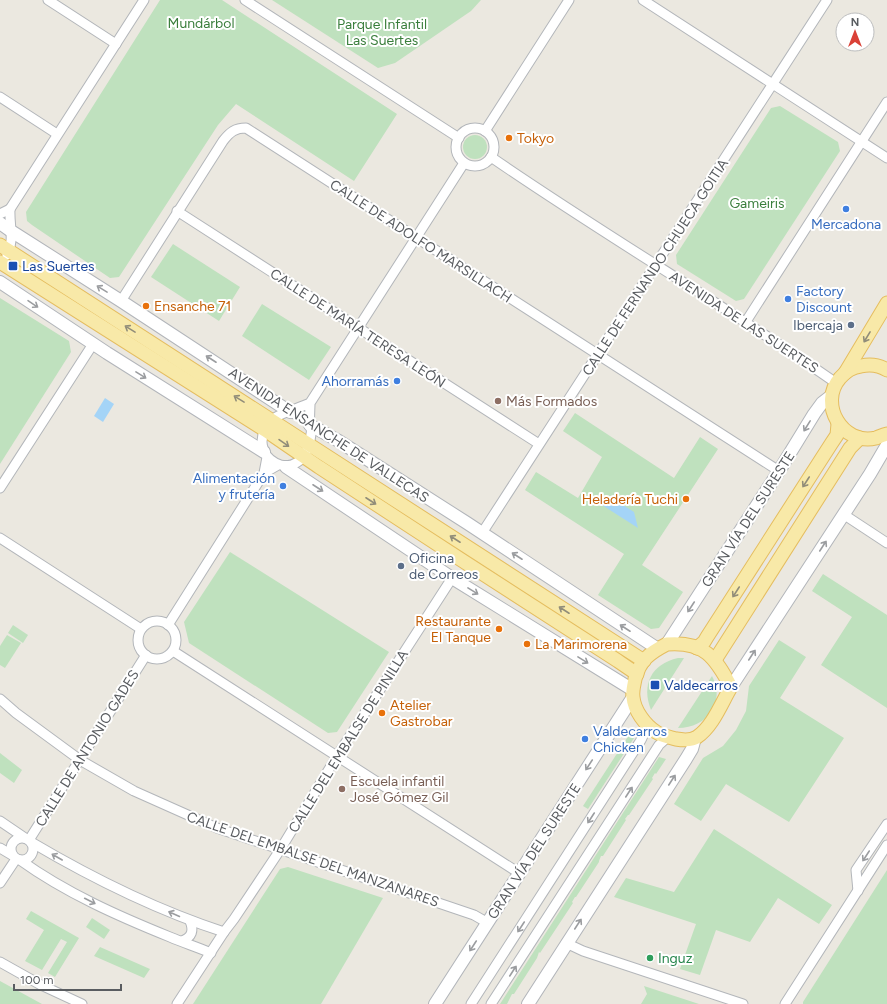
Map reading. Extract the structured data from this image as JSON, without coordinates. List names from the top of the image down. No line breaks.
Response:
{"streets":{"main road":["AVENIDA ENSANCHE DE VALLECAS","GRAN VÍA DEL SURESTE"],"street":["CALLE DE ADOLFO MARSILLACH","CALLE DE FERNANDO CHUECA GOITIA","AVENIDA DE LAS SUERTES","CALLE DE MARÍA TERESA LEÓN","CALLE DEL EMBALSE DE PINILLA","CALLE DE ANTONIO GADES","CALLE DEL EMBALSE DEL MANZANARES"]},"crossings":[["CALLE DE ADOLFO MARSILLACH","CALLE DE FERNANDO CHUECA GOITIA"],["CALLE DE ADOLFO MARSILLACH","CALLE DE MARÍA TERESA LEÓN"],["CALLE DE ADOLFO MARSILLACH","AVENIDA ENSANCHE DE VALLECAS"],["CALLE DE ADOLFO MARSILLACH","GRAN VÍA DEL SURESTE"],["CALLE DE FERNANDO CHUECA GOITIA","AVENIDA DE LAS SUERTES"],["CALLE DE FERNANDO CHUECA GOITIA","CALLE DE MARÍA TERESA LEÓN"],["CALLE DE FERNANDO CHUECA GOITIA","AVENIDA ENSANCHE DE VALLECAS"],["AVENIDA ENSANCHE DE VALLECAS","GRAN VÍA DEL SURESTE"],["GRAN VÍA DEL SURESTE","CALLE DEL EMBALSE DEL MANZANARES"],["CALLE DEL EMBALSE DE PINILLA","CALLE DEL EMBALSE DEL MANZANARES"],["CALLE DE ANTONIO GADES","CALLE DEL EMBALSE DEL MANZANARES"]],"parks":["Mundárbol","Parque Infantil Las Suertes","Gameiris"],"places":{"other":["Tokyo","Mercadona","Factory Discount","Ensanche 71","Ibercaja","Ahorramás","Más Formados","Alimentación y frutería","Heladería Tuchi","Oficina de Correos","Restaurante El Tanque","La Marimorena","Atelier Gastrobar","Valdecarros Chicken","Escuela infantil José Gómez Gil","Inguz"],"transit":["Las Suertes","Valdecarros"]},"scale_bar":"100 m","north":"top"}
